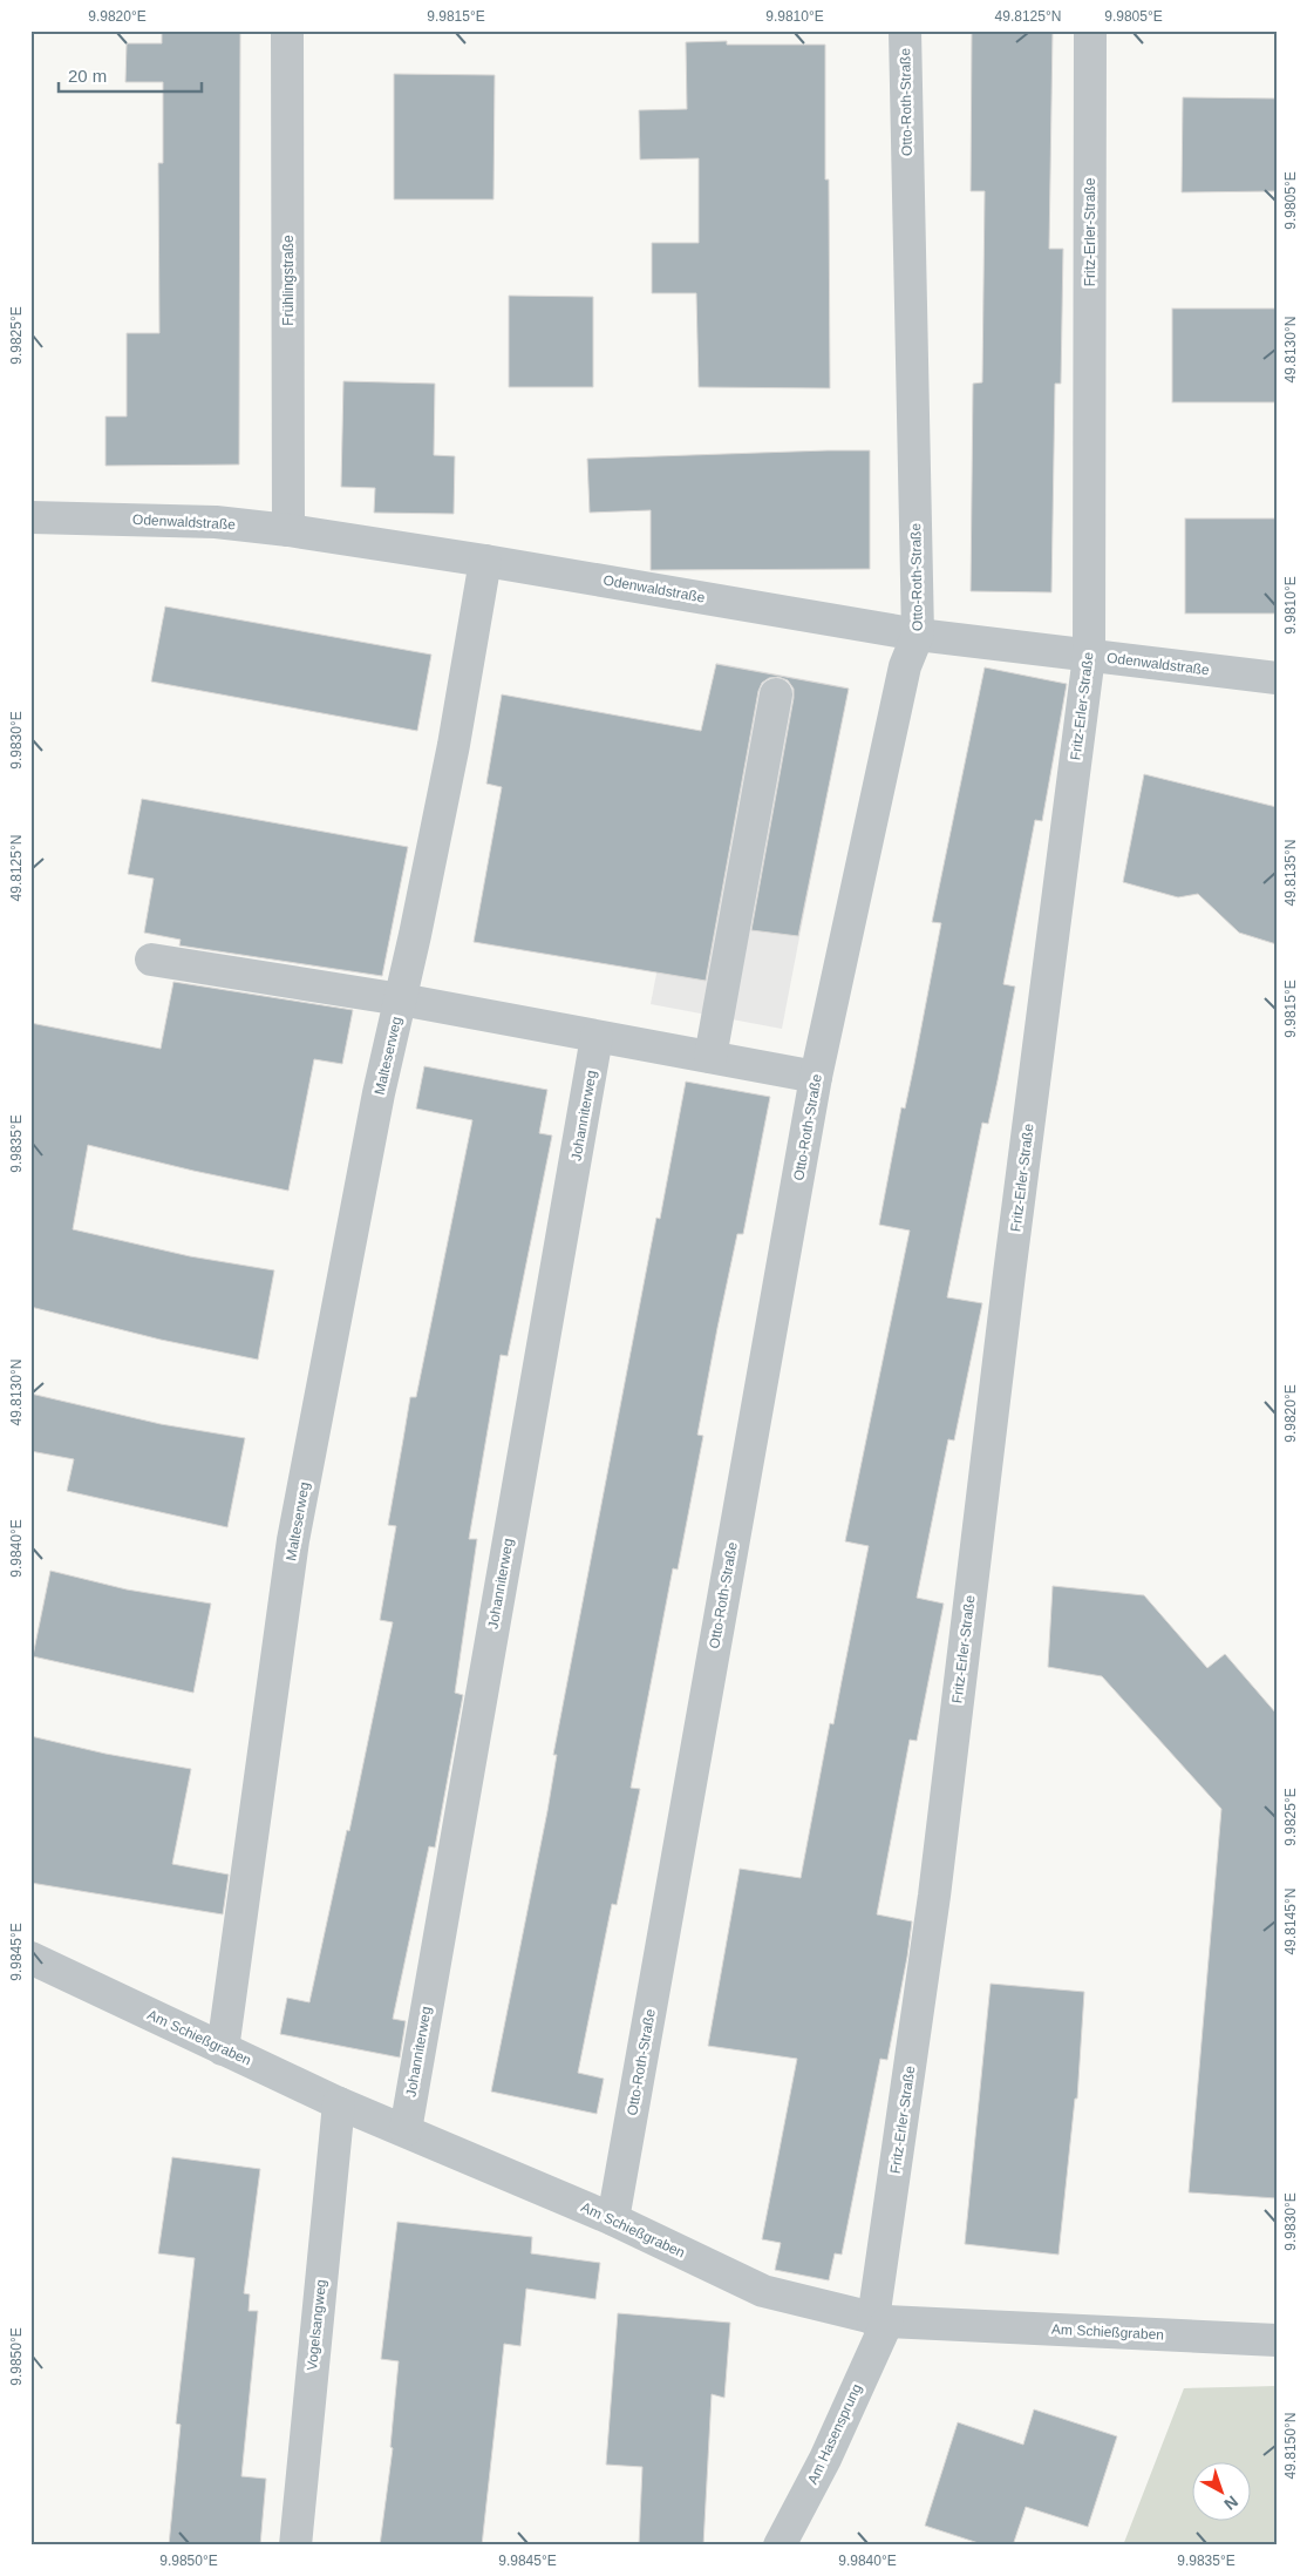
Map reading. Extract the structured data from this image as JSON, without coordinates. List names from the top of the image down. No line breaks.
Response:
{"streets":{"street":["Otto-Roth-Straße","Fritz-Erler-Straße","Frühlingstraße","Odenwaldstraße","Malteserweg","Johanniterweg","Am Schießgraben","Vogelsangweg","Am Hasensprung"]},"crossings":[["Otto-Roth-Straße","Odenwaldstraße"],["Otto-Roth-Straße","Malteserweg"],["Otto-Roth-Straße","Am Schießgraben"],["Fritz-Erler-Straße","Odenwaldstraße"],["Fritz-Erler-Straße","Am Schießgraben"],["Fritz-Erler-Straße","Am Hasensprung"],["Frühlingstraße","Odenwaldstraße"],["Odenwaldstraße","Malteserweg"],["Malteserweg","Johanniterweg"],["Malteserweg","Am Schießgraben"],["Johanniterweg","Am Schießgraben"],["Am Schießgraben","Vogelsangweg"],["Am Schießgraben","Am Hasensprung"]],"scale_bar":"20 m","north":"bottom right","coordinates":["9.9820°E","9.9815°E","9.9810°E","49.8125°N","9.9805°E","9.9825°E","49.8130°N","9.9830°E","49.8135°N","9.9835°E","9.9840°E","49.8145°N","9.9845°E","9.9850°E","49.8150°N"]}
